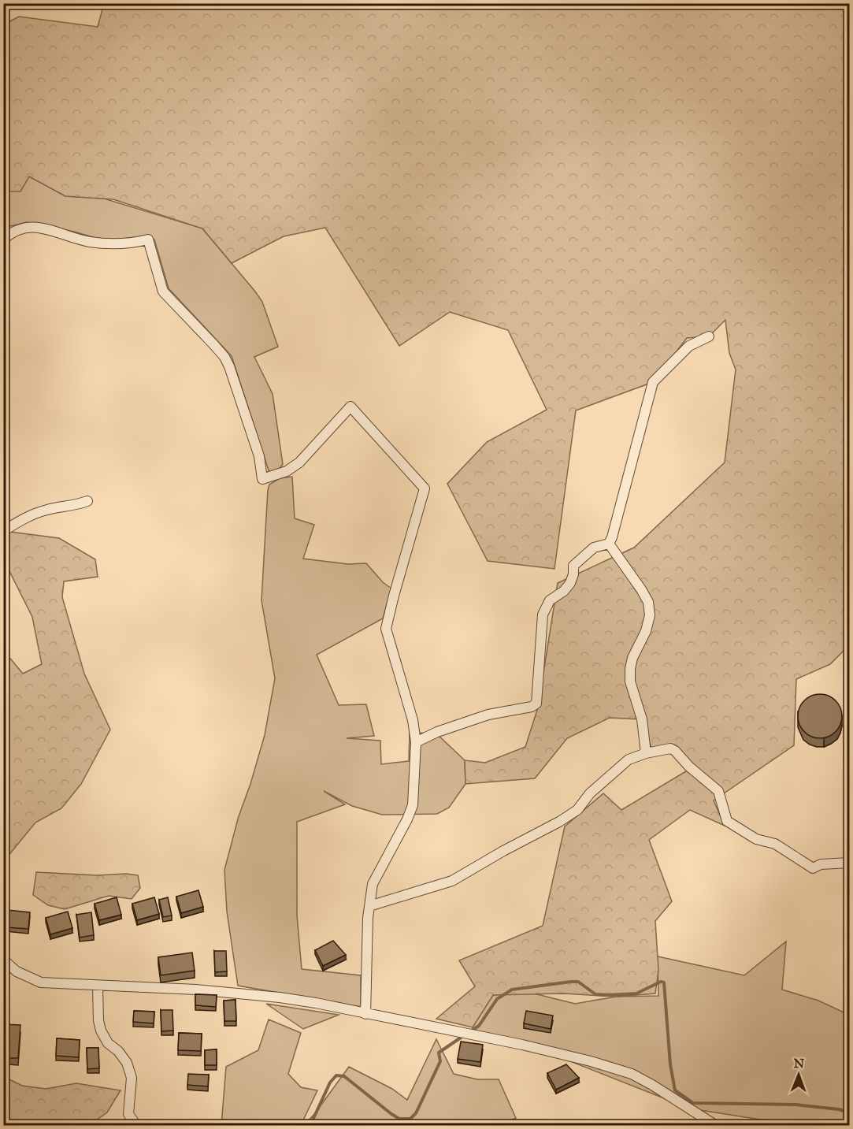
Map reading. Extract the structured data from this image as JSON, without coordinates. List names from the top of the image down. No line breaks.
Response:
{"north":"top"}
